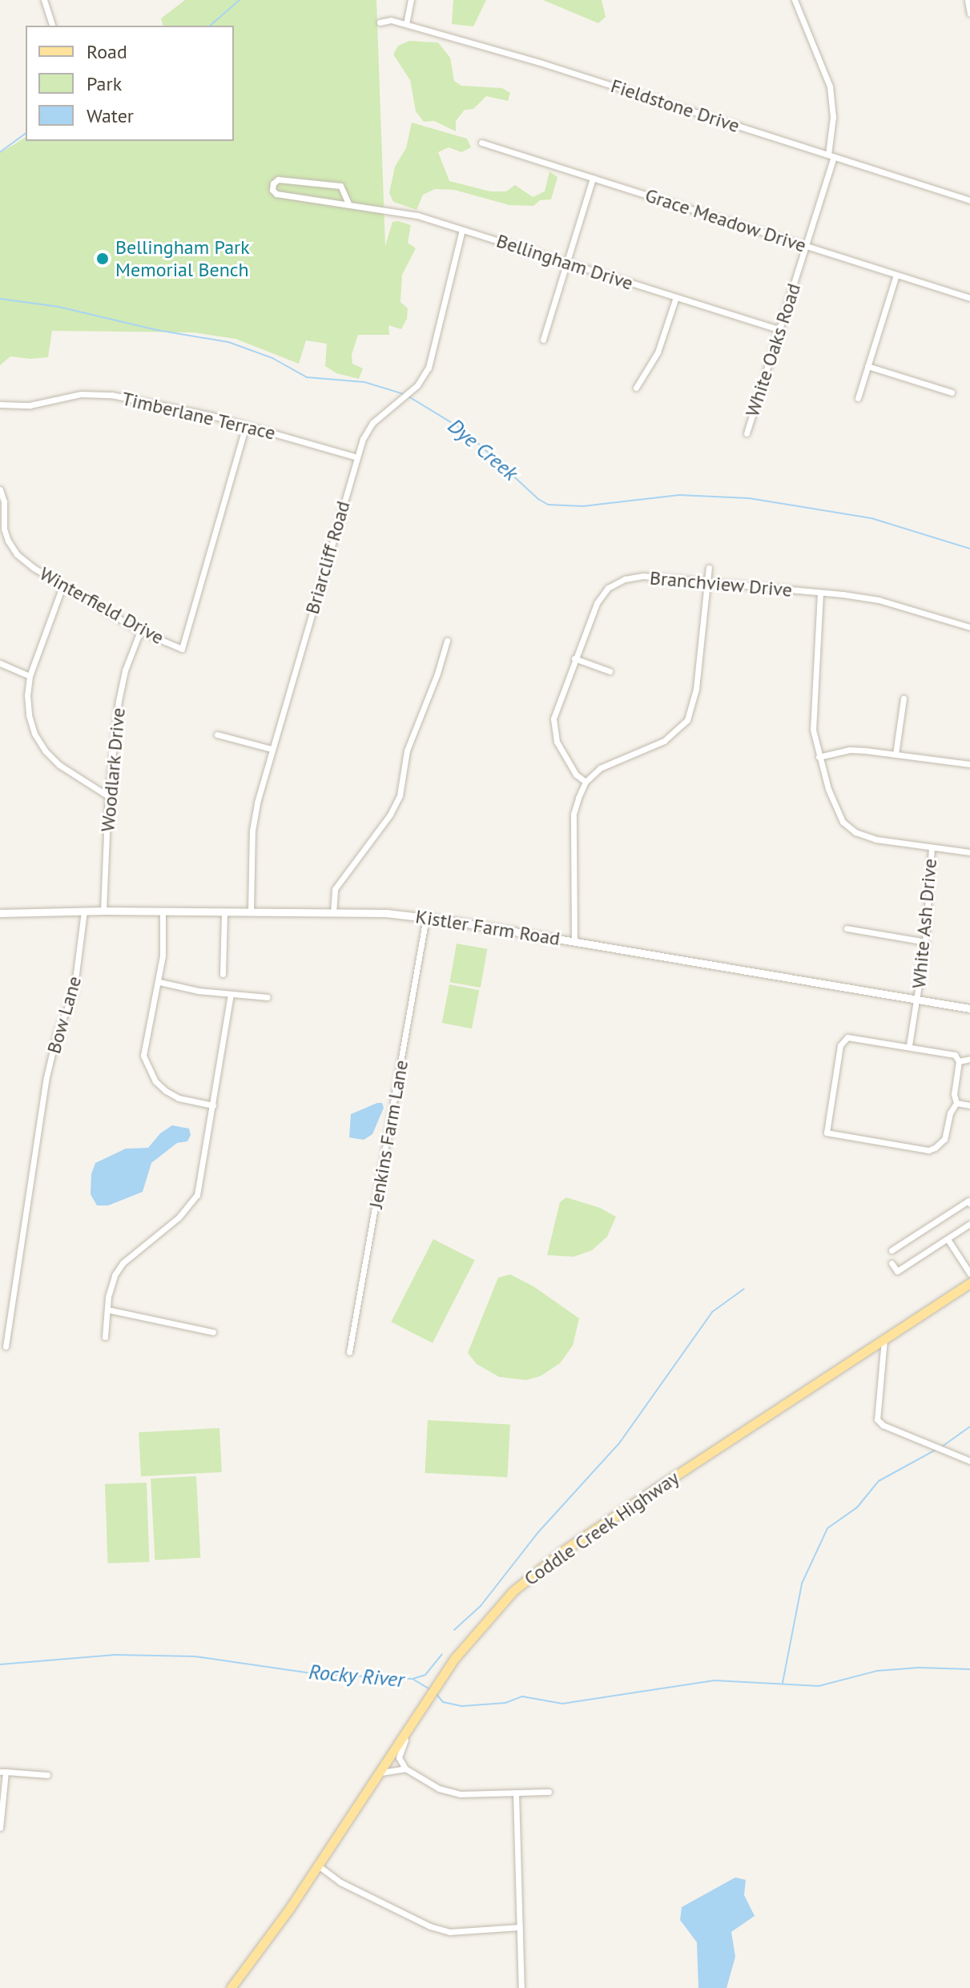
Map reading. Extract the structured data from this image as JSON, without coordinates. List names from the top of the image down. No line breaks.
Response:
{"streets":{"main road":["Coddle Creek Highway"],"street":["Fieldstone Drive","Grace Meadow Drive","Bellingham Drive","White Oaks Road","Timberlane Terrace","Briarcliff Road","Branchview Drive","Winterfield Drive","Woodlark Drive","White Ash Drive","Kistler Farm Road","Bow Lane","Jenkins Farm Lane"]},"crossings":[["Fieldstone Drive","White Oaks Road"],["Grace Meadow Drive","White Oaks Road"],["Bellingham Drive","White Oaks Road"],["Bellingham Drive","Briarcliff Road"],["Timberlane Terrace","Briarcliff Road"],["Timberlane Terrace","Winterfield Drive"],["Briarcliff Road","Kistler Farm Road"],["Winterfield Drive","Woodlark Drive"],["Woodlark Drive","Kistler Farm Road"],["White Ash Drive","Kistler Farm Road"],["Kistler Farm Road","Bow Lane"],["Kistler Farm Road","Jenkins Farm Lane"]],"water":["Dye Creek","Rocky River"],"places":["Bellingham Park Memorial Bench"],"legend":["Road","Park","Water"]}
